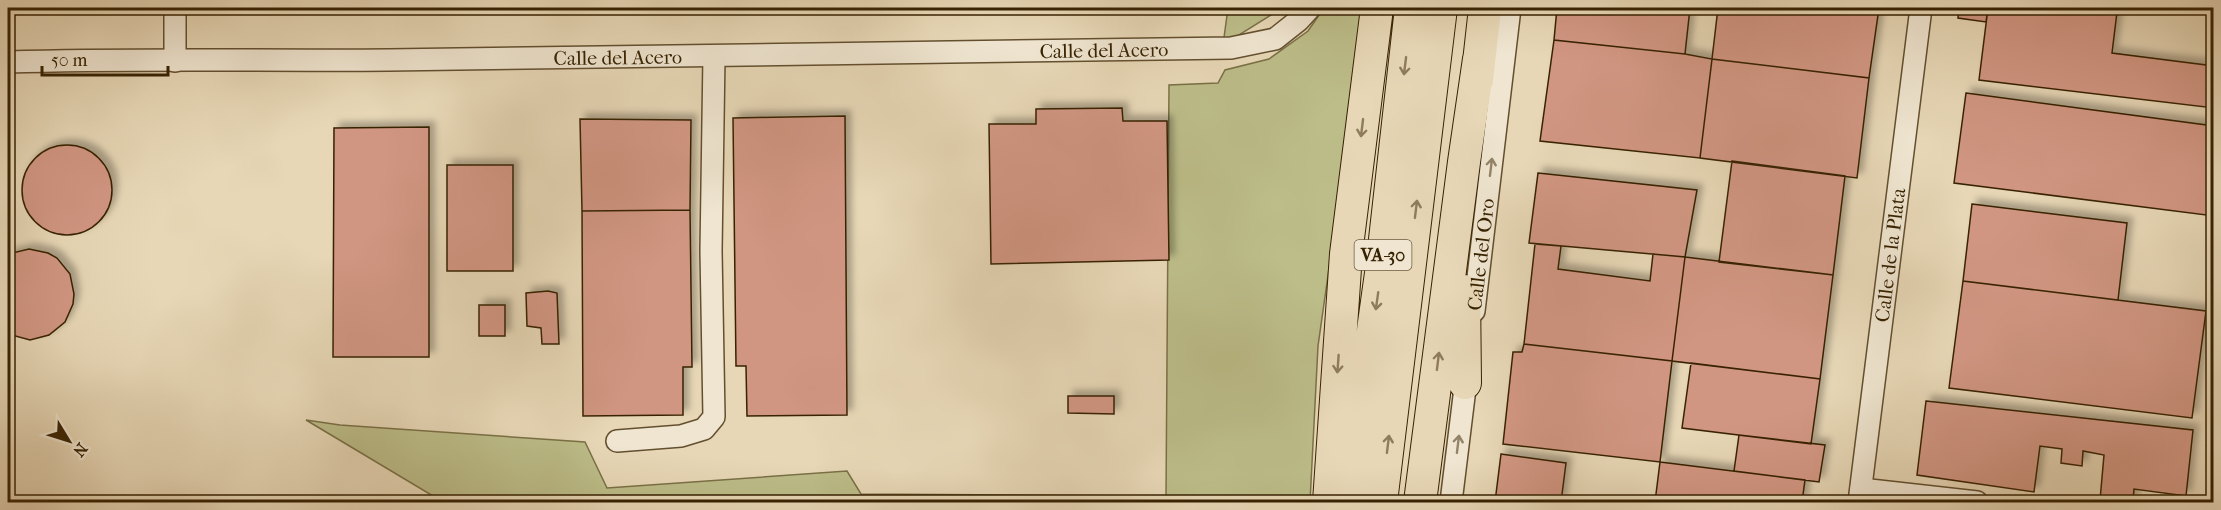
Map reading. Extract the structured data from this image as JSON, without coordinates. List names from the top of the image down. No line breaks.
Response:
{"streets":{"highway":["VA-30"],"street":["Calle del Acero","Calle del Oro","Calle de la Plata"]},"one_way":["Calle del Oro"],"scale_bar":"50 m","north":"bottom right"}
